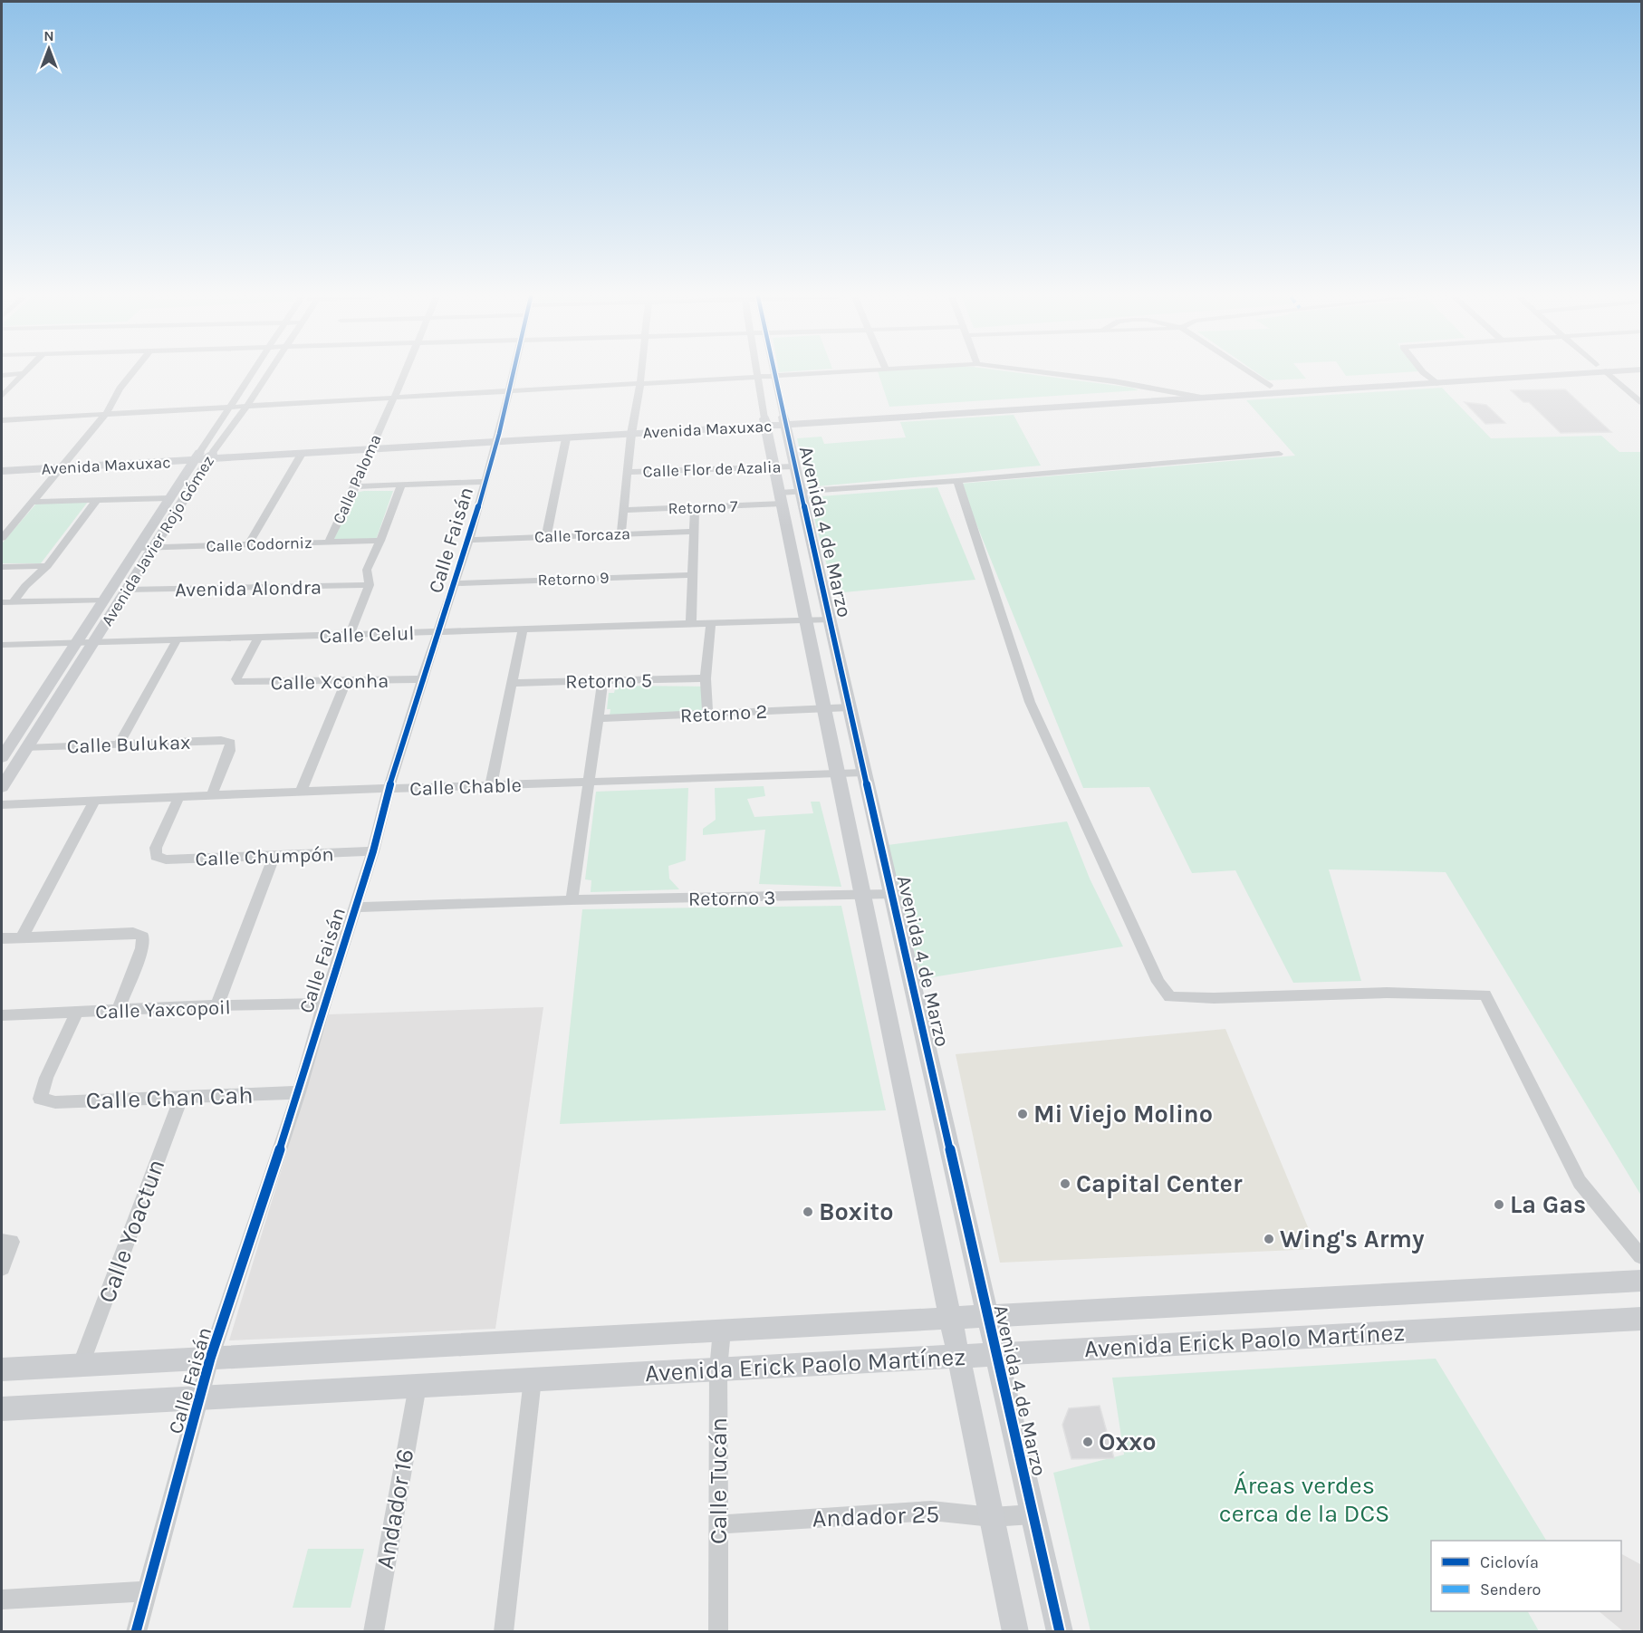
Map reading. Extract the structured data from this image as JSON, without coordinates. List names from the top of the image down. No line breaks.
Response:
{"streets":{"main road":["Avenida Maxuxac","Avenida 4 de Marzo","Avenida Javier Rojo Gómez","Avenida Erick Paolo Martínez"],"street":["Calle Flor de Azalia","Calle Paloma","Retorno 7","Calle Torcaza","Calle Faisán","Calle Codorniz","Retorno 9","Avenida Alondra","Calle Celul","Retorno 5","Calle Xconha","Retorno 2","Calle Bulukax","Calle Chable","Calle Chumpón","Retorno 3","Calle Yaxcopoil","Calle Chan Cah","Calle Yoactun","Calle Tucán","Andador 16","Andador 25"]},"crossings":[["Avenida Maxuxac","Calle Paloma"],["Avenida Maxuxac","Avenida 4 de Marzo"],["Avenida Maxuxac","Calle Faisán"],["Avenida Maxuxac","Avenida Javier Rojo Gómez"],["Calle Flor de Azalia","Avenida 4 de Marzo"],["Calle Paloma","Calle Codorniz"],["Retorno 7","Avenida 4 de Marzo"],["Avenida 4 de Marzo","Calle Celul"],["Avenida 4 de Marzo","Retorno 2"],["Avenida 4 de Marzo","Calle Chable"],["Avenida 4 de Marzo","Retorno 3"],["Avenida 4 de Marzo","Avenida Erick Paolo Martínez"],["Avenida 4 de Marzo","Andador 25"],["Calle Torcaza","Calle Faisán"],["Calle Faisán","Retorno 9"],["Calle Faisán","Calle Celul"],["Calle Faisán","Calle Xconha"],["Calle Faisán","Calle Chable"],["Calle Faisán","Calle Chumpón"],["Calle Faisán","Retorno 3"],["Calle Faisán","Calle Yaxcopoil"],["Calle Faisán","Calle Chan Cah"],["Calle Faisán","Avenida Erick Paolo Martínez"],["Avenida Javier Rojo Gómez","Calle Codorniz"],["Avenida Javier Rojo Gómez","Avenida Alondra"],["Avenida Javier Rojo Gómez","Calle Celul"],["Avenida Javier Rojo Gómez","Calle Bulukax"],["Calle Celul","Calle Xconha"],["Calle Bulukax","Calle Chable"],["Calle Chable","Calle Chumpón"],["Calle Yaxcopoil","Calle Chan Cah"],["Calle Chan Cah","Calle Yoactun"],["Calle Yoactun","Avenida Erick Paolo Martínez"],["Avenida Erick Paolo Martínez","Calle Tucán"],["Avenida Erick Paolo Martínez","Andador 16"],["Calle Tucán","Andador 25"]],"parks":["Áreas verdes cerca de la DCS"],"places":["Mi Viejo Molino","Capital Center","La Gas","Boxito","Wing's Army","Oxxo"],"legend":["Ciclovía","Sendero"],"north":"top"}
